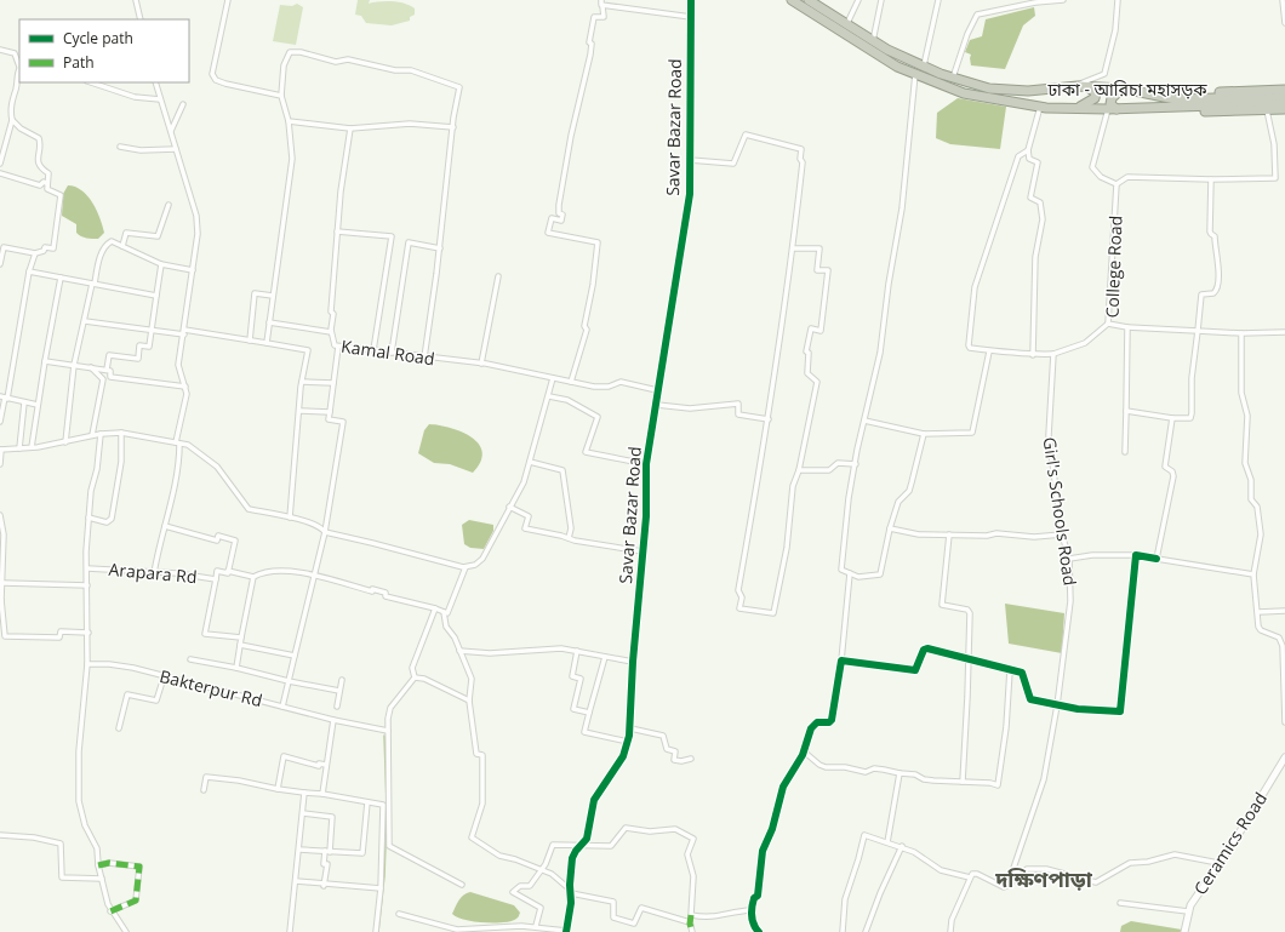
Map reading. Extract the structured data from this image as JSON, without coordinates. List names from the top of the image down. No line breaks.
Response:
{"streets":{"highway":["ঢাকা - আরিচা মহাসড়ক"],"street":["Savar Bazar Road","College Road","Kamal Road","Girl's Schools Road","Arapara Rd","Bakterpur Rd","Ceramics Road"]},"crossings":[["Savar Bazar Road","Kamal Road"]],"districts":["দক্ষিণপাড়া"],"legend":["Cycle path","Path"]}
